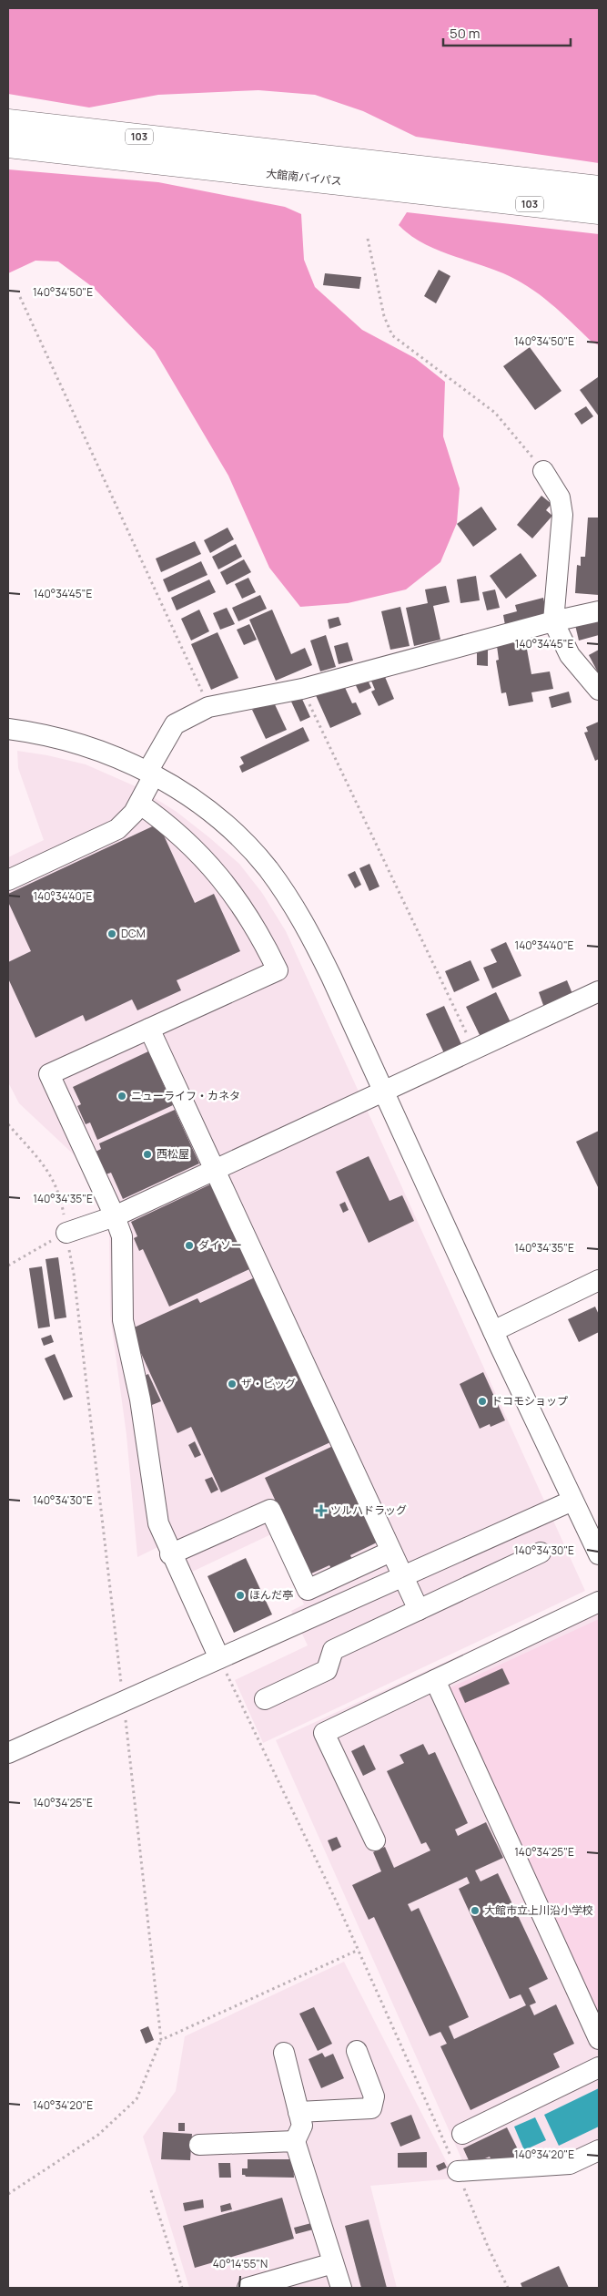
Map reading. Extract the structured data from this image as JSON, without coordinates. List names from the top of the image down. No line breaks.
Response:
{"streets":{"highway":["103","大館南バイパス"]},"places":{"other":["DCM","ニューライフ・カネタ","西松屋","ダイソー","ザ・ビッグ","ドコモショップ","ほんだ亭","大館市立上川沿小学校"],"health":["ツルハドラッグ"]},"scale_bar":"50 m","coordinates":["140°34'50\"E","140°34'45\"E","140°34'40\"E","140°34'35\"E","140°34'30\"E","140°34'25\"E","140°34'20\"E","40°14'55\"N"]}
